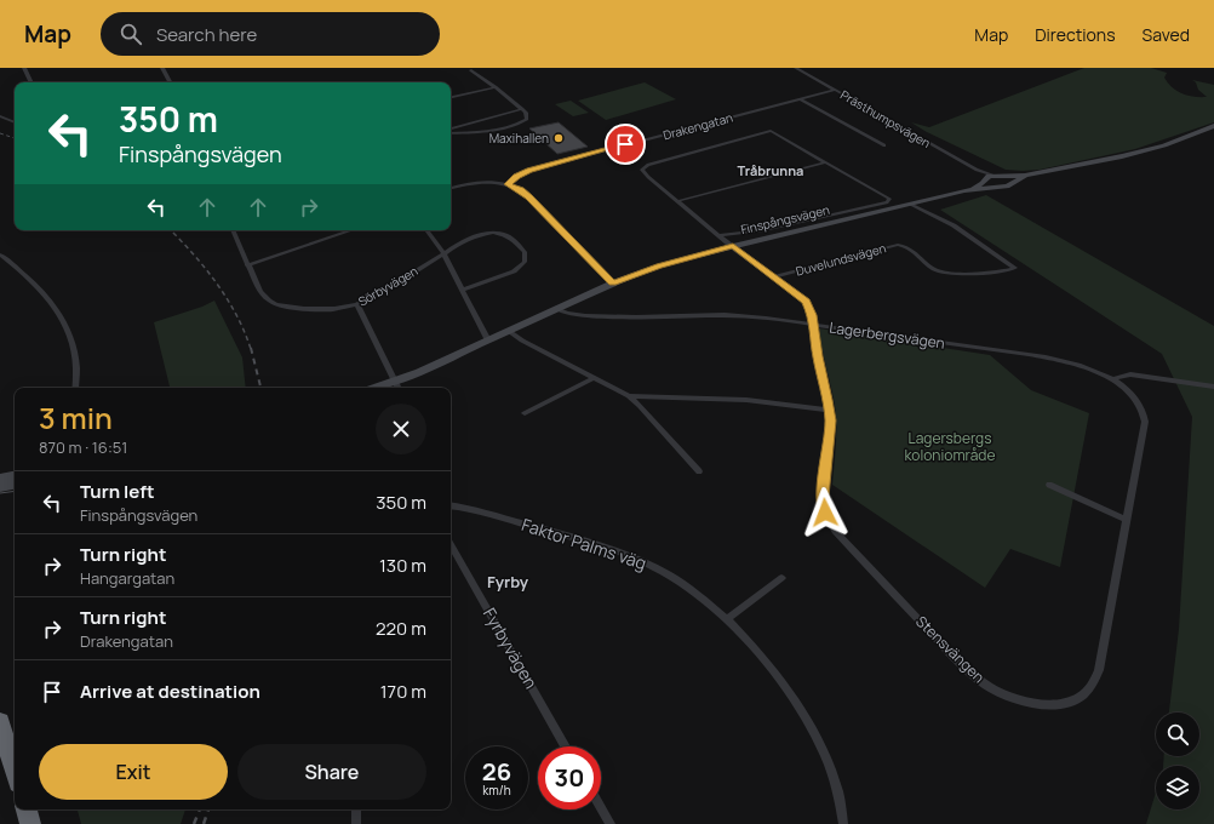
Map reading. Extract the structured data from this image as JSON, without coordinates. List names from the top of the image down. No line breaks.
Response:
{"streets":{"main road":["Finspångsvägen"],"street":["Prästhumpsvägen","Drakengatan","Duvelundsvägen","Sörbyvägen","Lagerbergsvägen","Faktor Palms väg","Fyrbyvägen","Stensvängen"]},"crossings":[["Prästhumpsvägen","Drakengatan"],["Prästhumpsvägen","Finspångsvägen"],["Finspångsvägen","Duvelundsvägen"],["Finspångsvägen","Lagerbergsvägen"],["Finspångsvägen","Stensvängen"],["Duvelundsvägen","Stensvängen"],["Lagerbergsvägen","Stensvängen"]],"districts":["Tråbrunna","Fyrby"],"parks":["Lagersbergs koloniområde"],"places":["Maxihallen"],"page":{"header":"Map","search":"Search here","nav":["Map","Directions","Saved"],"turn":["350 m","Finspångsvägen"],"heading":["3 min","870 m · 16:51"],"list":[{"name":"Turn left","note":"Finspångsvägen","value":"350 m"},{"name":"Turn right","note":"Hangargatan","value":"130 m"},{"name":"Turn right","note":"Drakengatan","value":"220 m"},{"name":"Arrive at destination","value":"170 m"}],"buttons":["Exit","Share"],"speed":"26 km/h","limit":"30"}}
